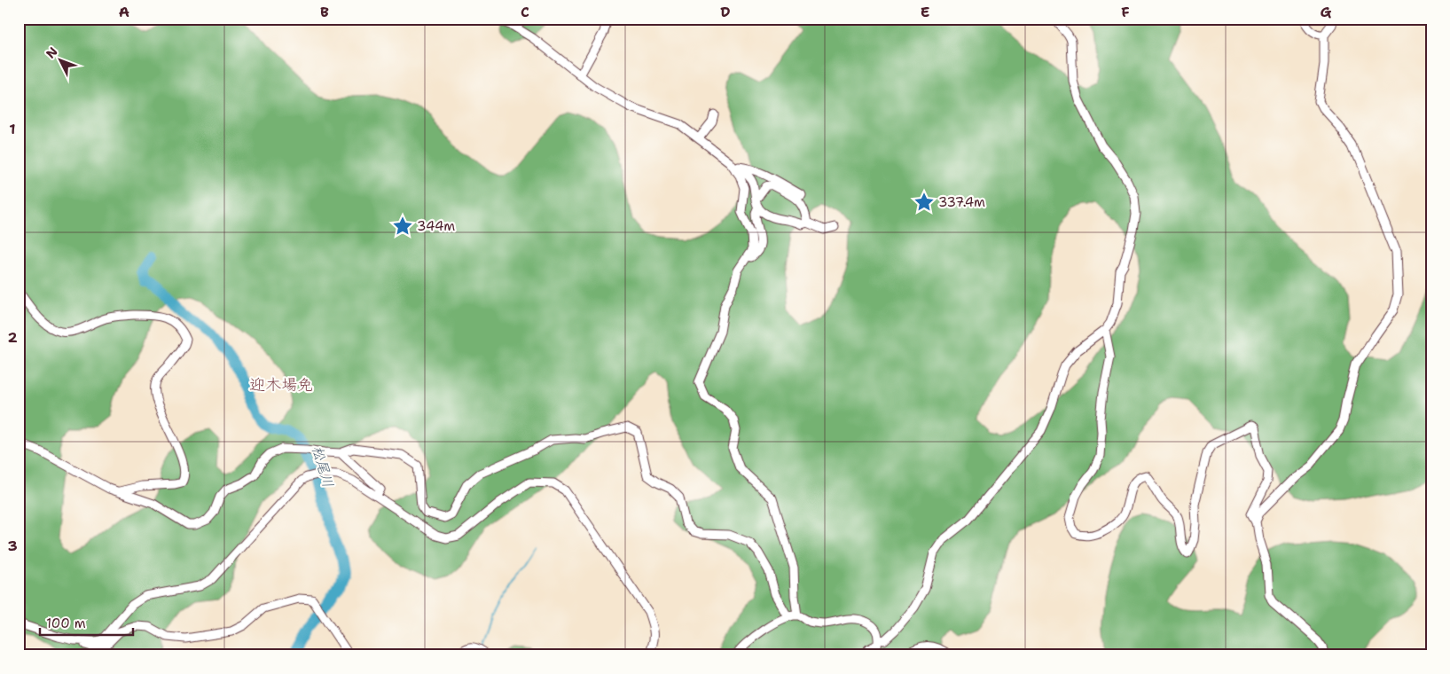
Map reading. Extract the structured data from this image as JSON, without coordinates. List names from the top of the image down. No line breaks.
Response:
{"districts":["迎木場免"],"water":["松尾川"],"places":{"place":["337.4m","344m"]},"scale_bar":"100 m","north":"top left","grid":{"columns":["A","B","C","D","E","F","G"],"rows":["1","2","3"]}}
